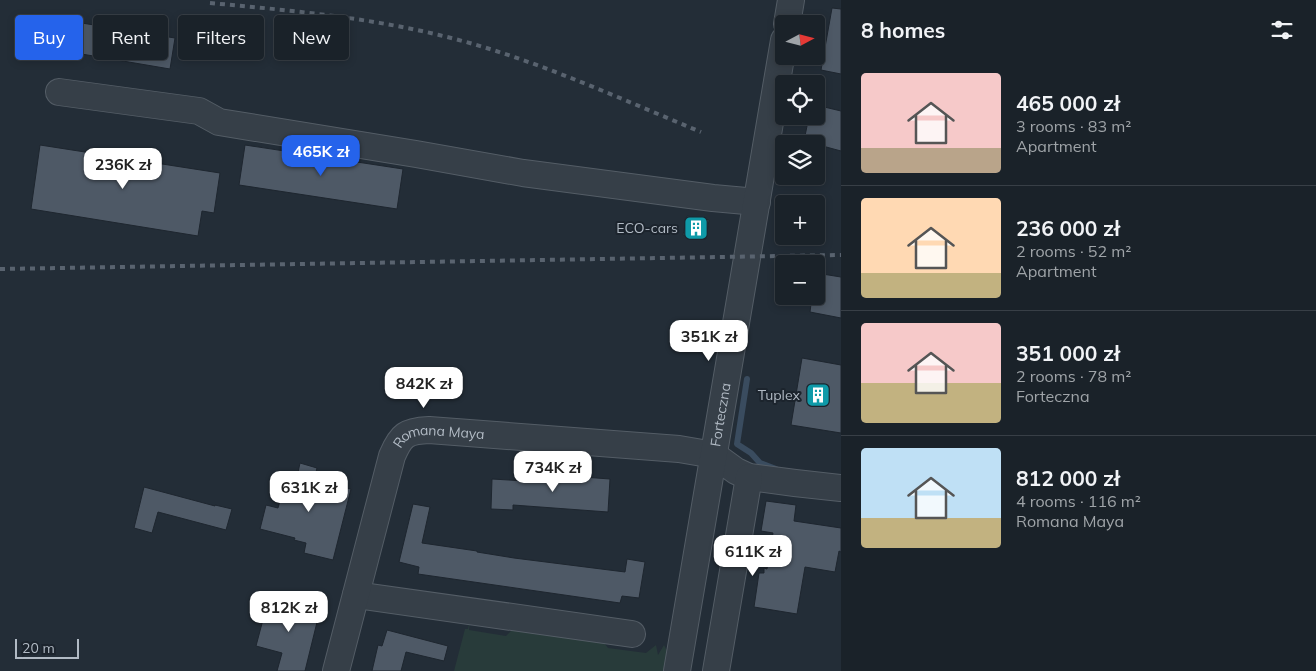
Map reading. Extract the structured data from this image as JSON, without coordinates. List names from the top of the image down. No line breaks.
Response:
{"streets":{"street":["Forteczna","Romana Maya"]},"crossings":[["Forteczna","Romana Maya"]],"places":{"building":["ECO-cars","Tuplex"]},"scale_bar":"20 m","north":"right","page":{"heading":"8 homes","map_buttons":["+","−"],"chip":["Buy","Rent","Filters","New"],"list":[{"name":"465 000 zł","note":"3 rooms · 83 m² · Apartment"},{"name":"236 000 zł","note":"2 rooms · 52 m² · Apartment"},{"name":"351 000 zł","note":"2 rooms · 78 m² · Forteczna"},{"name":"812 000 zł","note":"4 rooms · 116 m² · Romana Maya"}],"price":["465K zł","236K zł","351K zł","842K zł","734K zł","631K zł","611K zł","812K zł"],"scale":"20 m"}}
